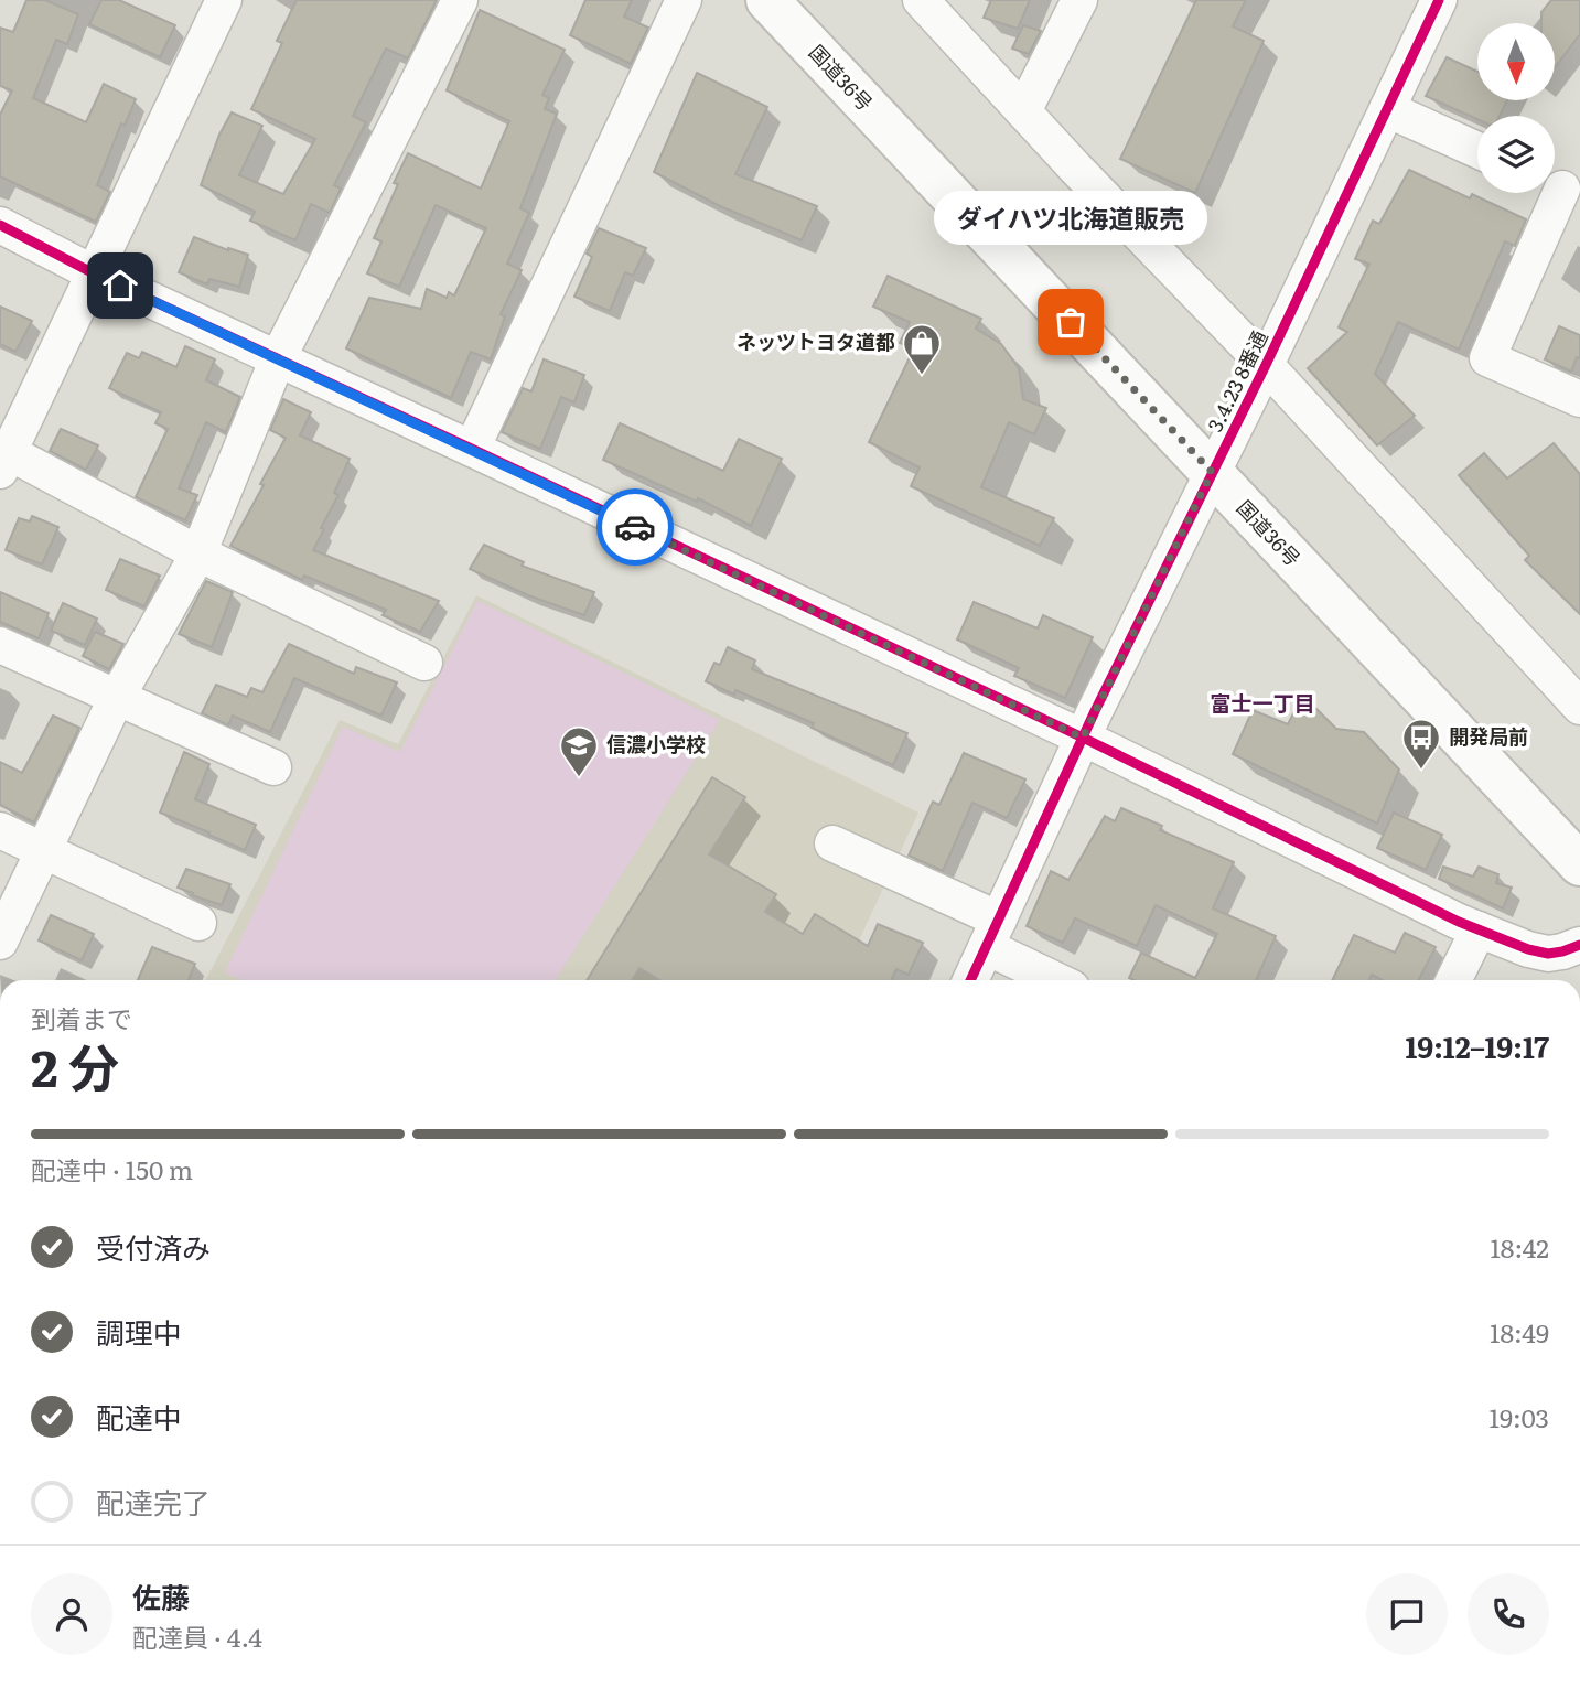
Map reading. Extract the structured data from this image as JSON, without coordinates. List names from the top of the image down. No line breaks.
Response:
{"streets":{"highway":["国道36号"],"street":["3.4.23 8番通"]},"crossings":[["国道36号","3.4.23 8番通"]],"districts":["富士一丁目"],"places":{"other":["ダイハツ北海道販売"],"shop":["ネッツトヨタ道都"],"bus stop":["開発局前"],"school or university":["信濃小学校"]},"north":"bottom","page":{"bubble":"ダイハツ北海道販売","heading":["2 分","到着まで","19:12–19:17"],"panel":["佐藤","配達員 · 4.4"],"bar":"配達中 · 150 m","list":[["受付済み","18:42"],["調理中","18:49"],["配達中","19:03"],"配達完了"]}}
